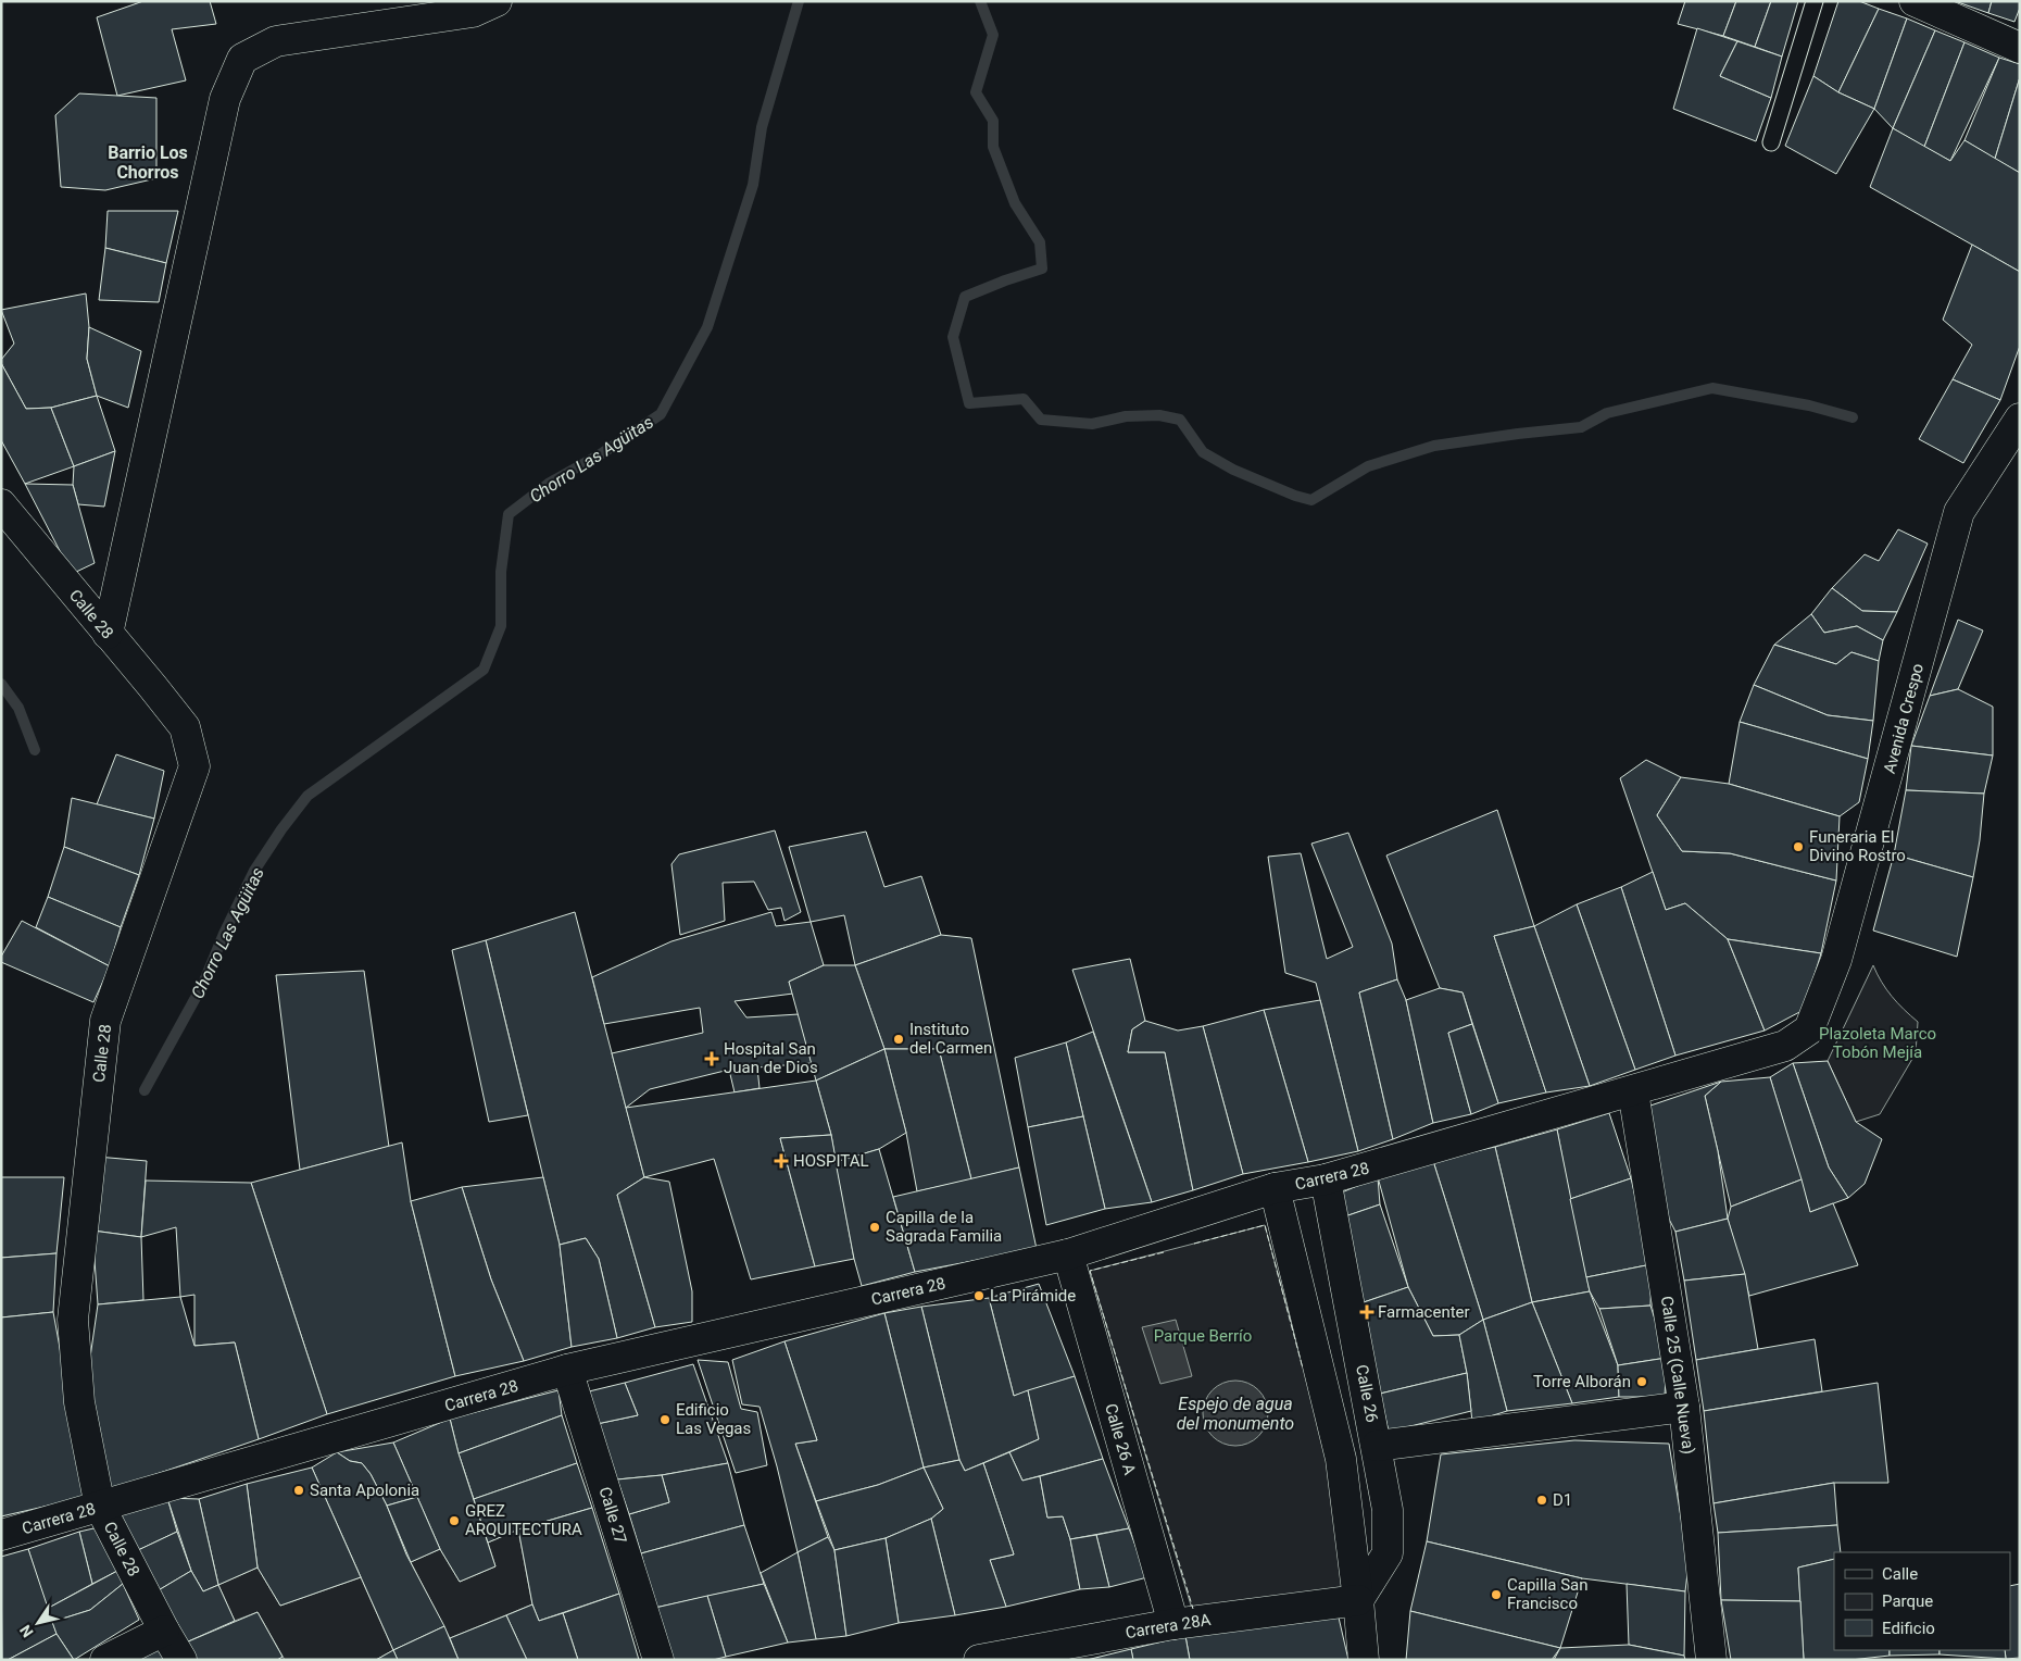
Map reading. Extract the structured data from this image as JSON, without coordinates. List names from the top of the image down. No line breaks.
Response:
{"streets":{"street":["Calle 28","Avenida Crespo","Carrera 28","Calle 25 (Calle Nueva)","Calle 26","Calle 26 A","Calle 27","Carrera 28A"]},"crossings":[["Calle 28","Carrera 28"],["Avenida Crespo","Carrera 28"],["Carrera 28","Calle 25 (Calle Nueva)"],["Carrera 28","Calle 26"],["Carrera 28","Calle 26 A"],["Carrera 28","Calle 27"],["Calle 26","Carrera 28A"],["Calle 26 A","Carrera 28A"]],"districts":["Barrio Los Chorros"],"water":["Chorro Las Agüitas","Espejo de agua del monumento"],"parks":["Plazoleta Marco Tobón Mejía","Parque Berrío"],"places":{"other":["Funeraria El Divino Rostro","Instituto del Carmen","Capilla de la Sagrada Familia","La Pirámide","Torre Alborán","Edificio Las Vegas","Santa Apolonia","D1","GREZ ARQUITECTURA","Capilla San Francisco"],"health":["Hospital San Juan de Dios","HOSPITAL","Farmacenter"]},"legend":["Calle","Parque","Edificio"],"north":"bottom left"}
